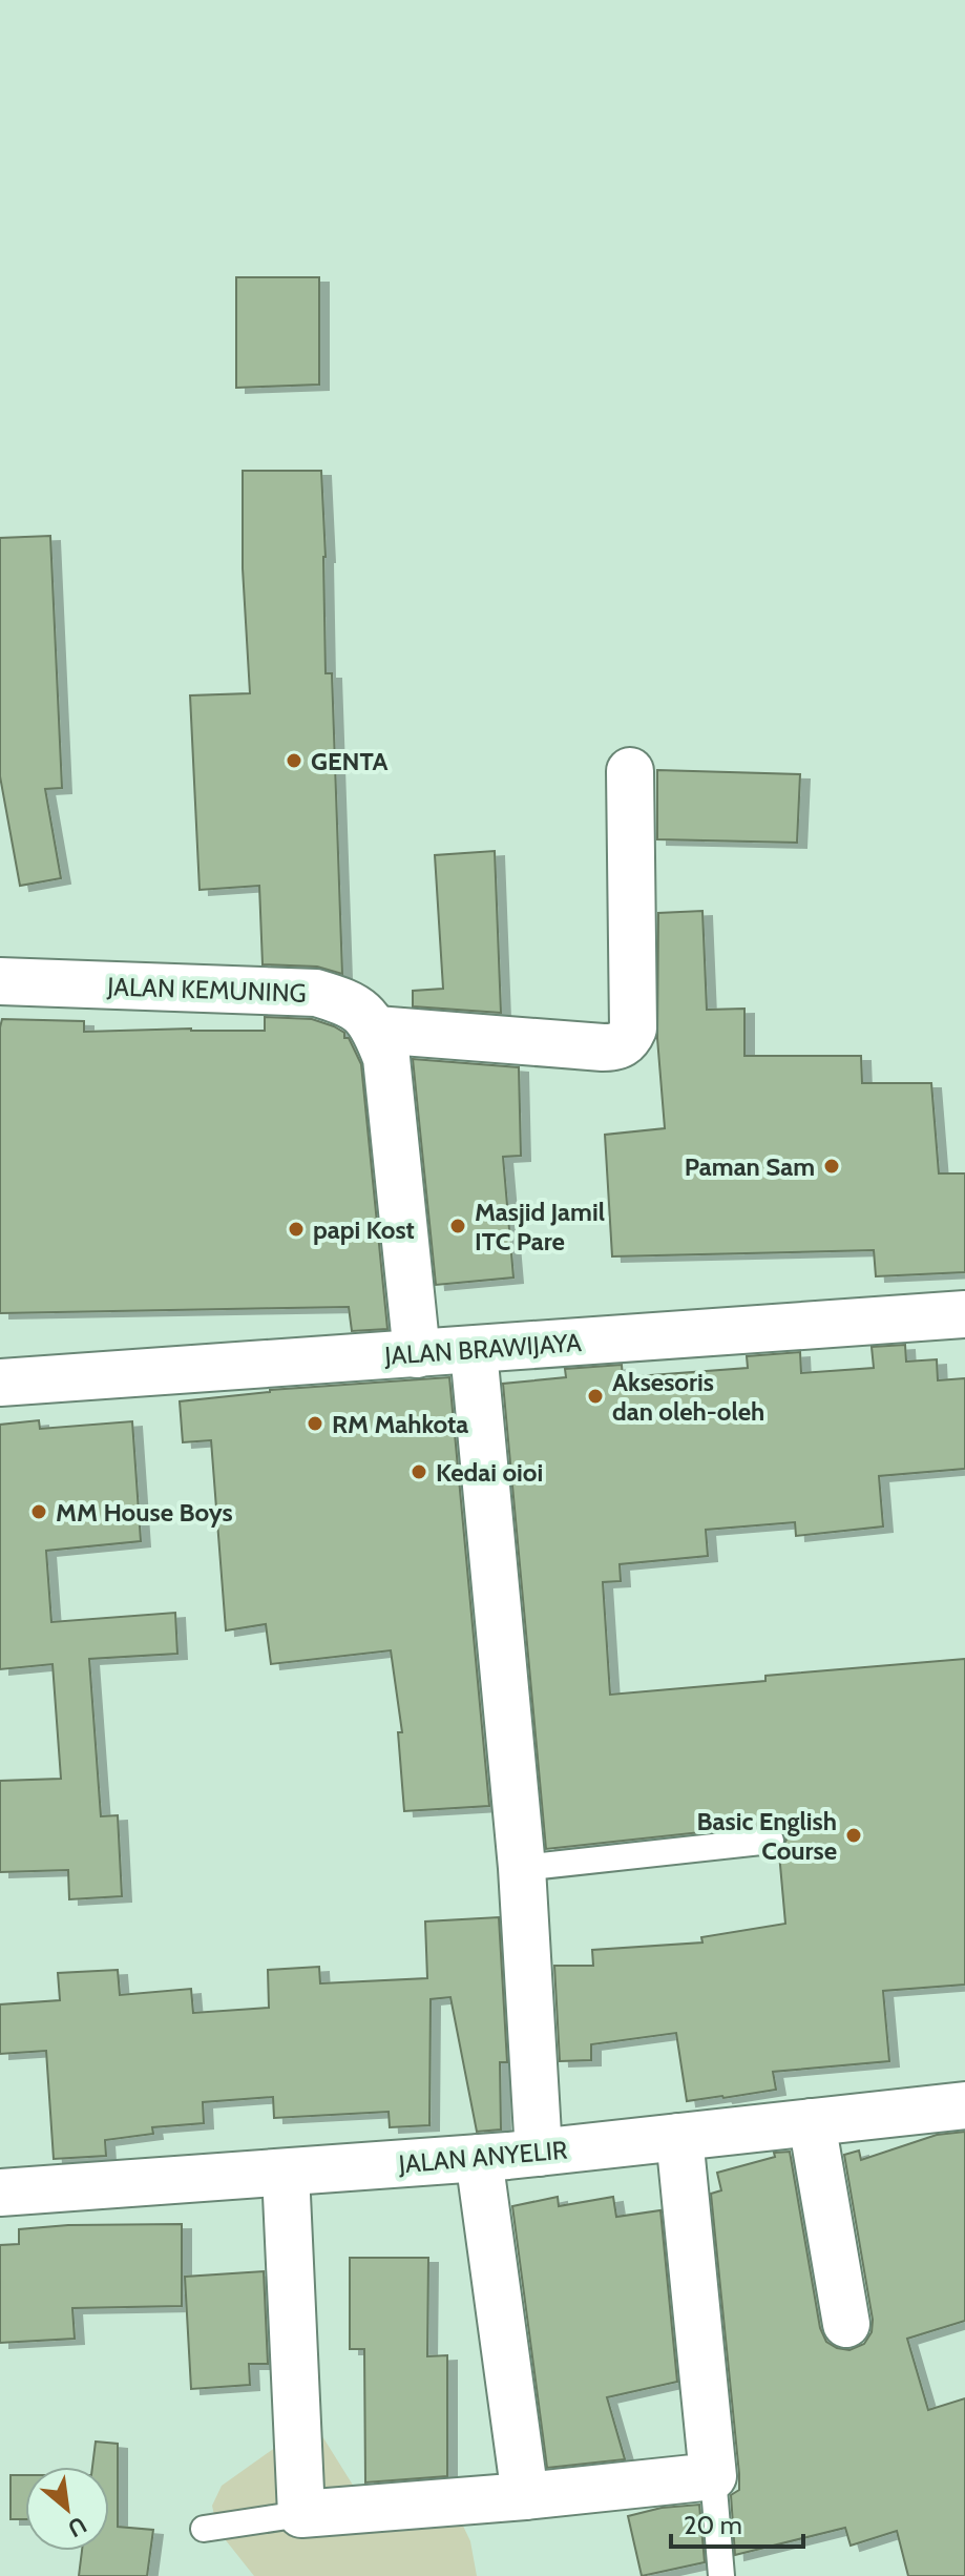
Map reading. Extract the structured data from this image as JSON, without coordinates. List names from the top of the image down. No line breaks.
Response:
{"streets":{"street":["JALAN KEMUNING","JALAN BRAWIJAYA","JALAN ANYELIR"]},"crossings":[["JALAN KEMUNING","JALAN BRAWIJAYA"]],"places":["GENTA","Paman Sam","Masjid Jamil ITC Pare","papi Kost","Aksesoris dan oleh-oleh","RM Mahkota","Kedai oioi","MM House Boys","Basic English Course"],"scale_bar":"20 m","north":"bottom right"}
